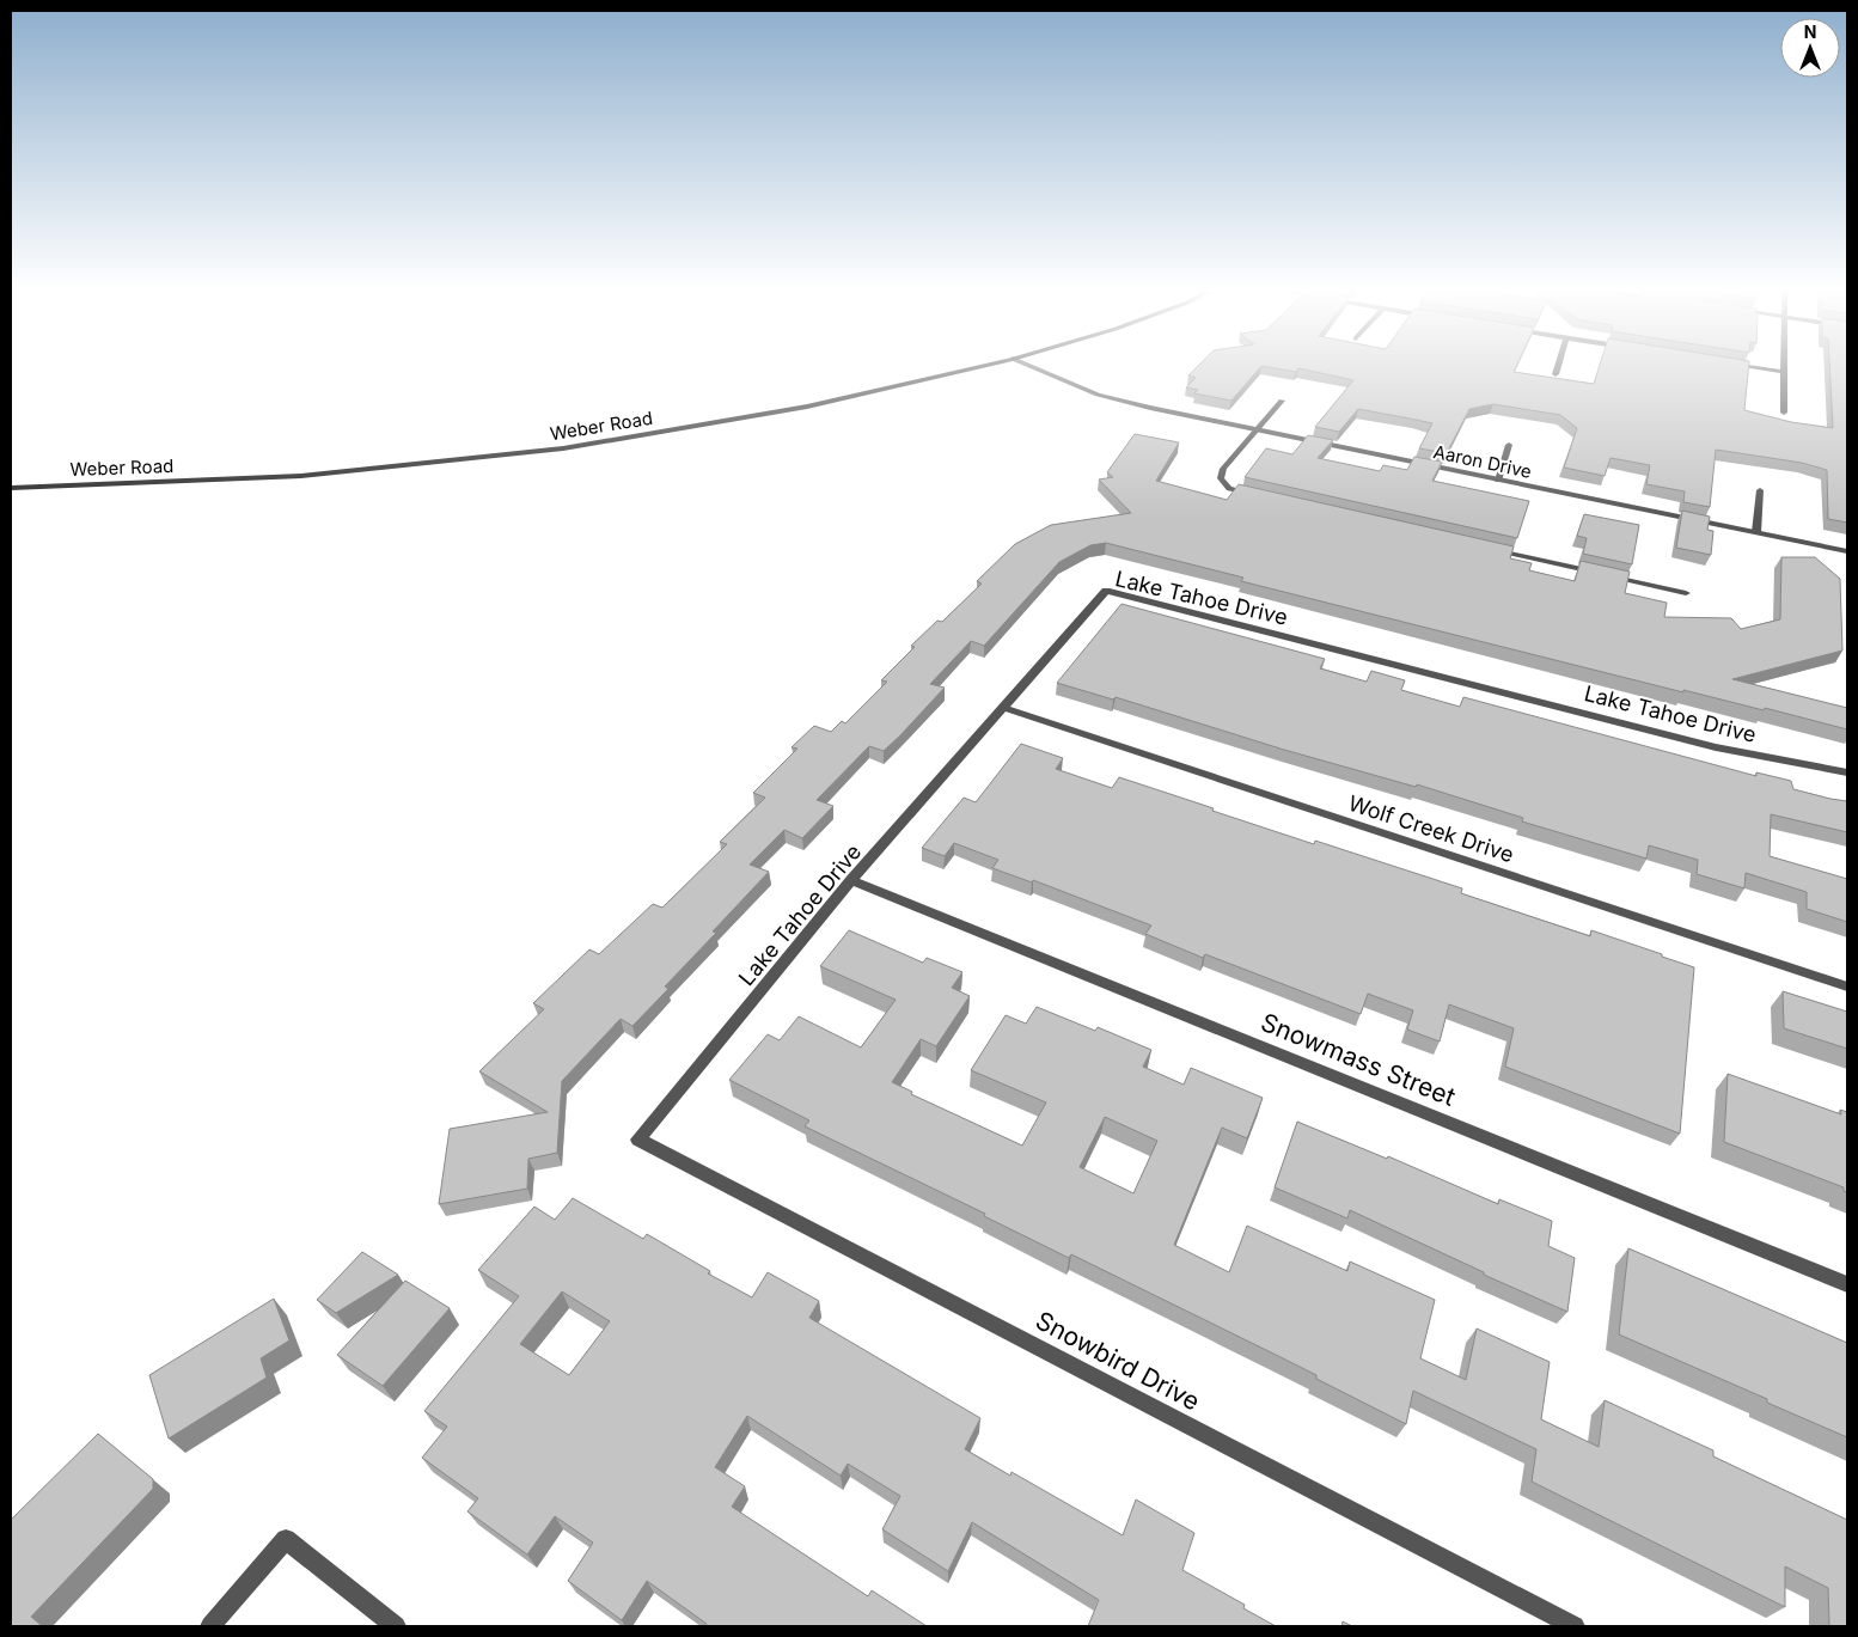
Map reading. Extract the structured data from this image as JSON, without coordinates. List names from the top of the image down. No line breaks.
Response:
{"streets":{"main road":["Weber Road"],"street":["Aaron Drive","Lake Tahoe Drive","Wolf Creek Drive","Snowmass Street","Snowbird Drive"]},"crossings":[["Lake Tahoe Drive","Wolf Creek Drive"],["Lake Tahoe Drive","Snowmass Street"],["Lake Tahoe Drive","Snowbird Drive"]],"north":"top"}
